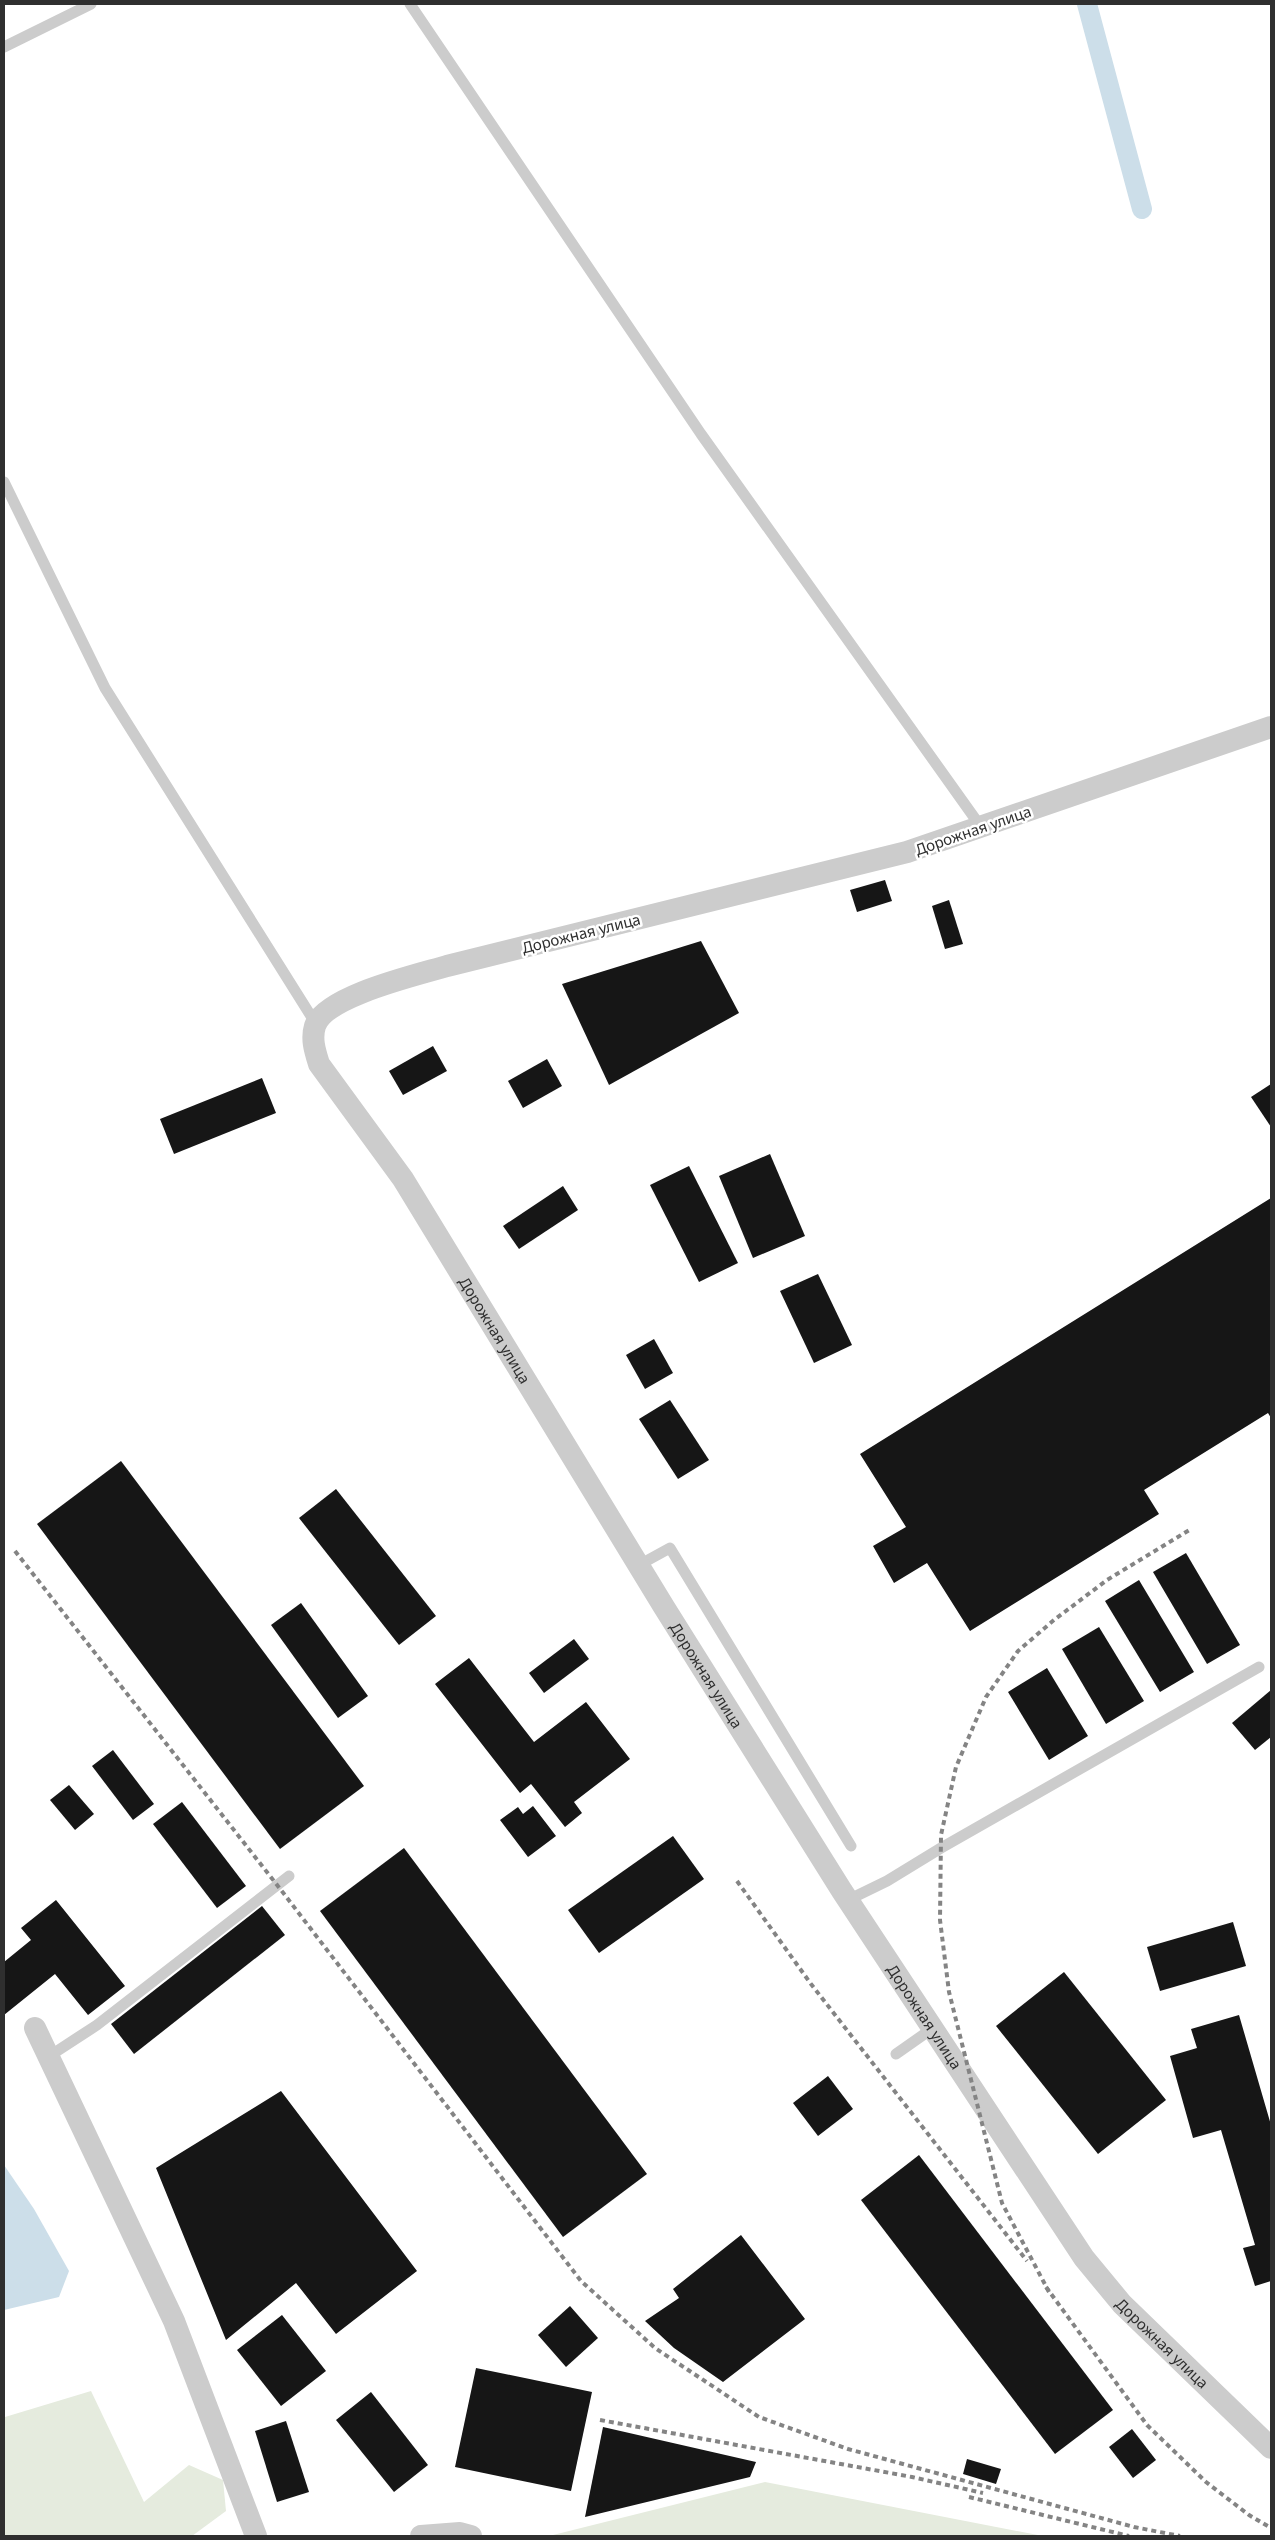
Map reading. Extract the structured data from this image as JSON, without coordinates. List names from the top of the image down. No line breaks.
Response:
{"streets":{"street":["Дорожная улица"]}}
